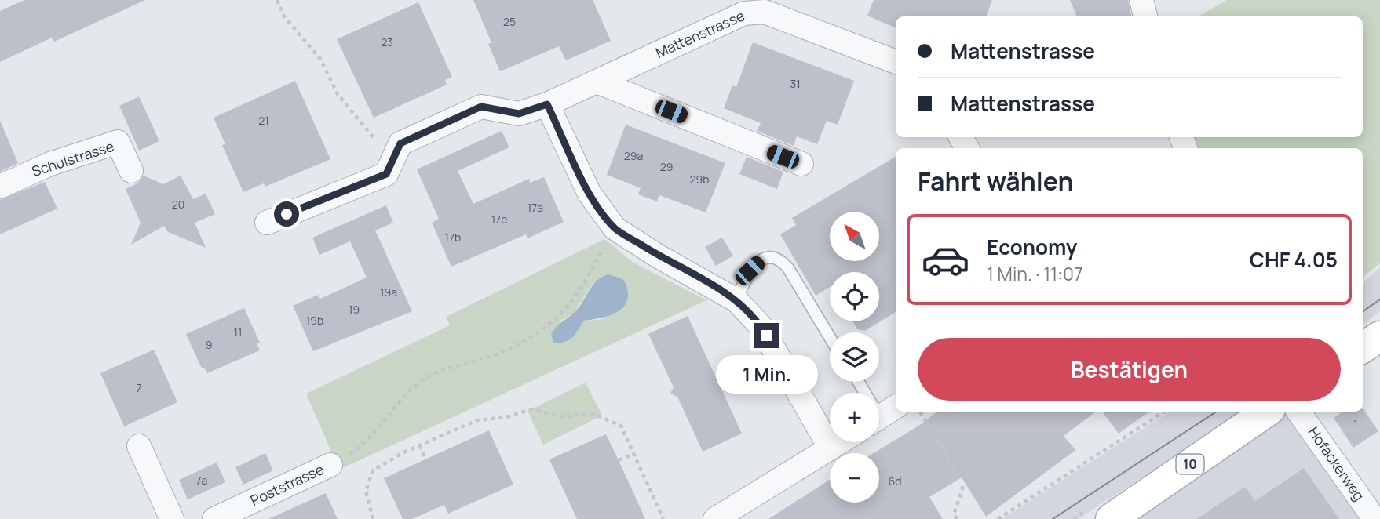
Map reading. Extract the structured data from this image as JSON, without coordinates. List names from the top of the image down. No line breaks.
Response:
{"streets":{"main road":["10"],"street":["Mattenstrasse","Schulstrasse","Hofackerweg","Poststrasse"]},"house_numbers":["25","23","31","21","29a","29","29b","20","17a","17e","17b","19a","19","19b","11","9","7","1","7a","6d"],"north":"top left","page":{"banner":["Mattenstrasse","Mattenstrasse"],"heading":"Fahrt wählen","map_buttons":["+","−"],"list":[{"name":"Economy","note":"1 Min. · 11:07","value":"CHF 4.05"}],"buttons":"Bestätigen","bubble":"1 Min."}}
